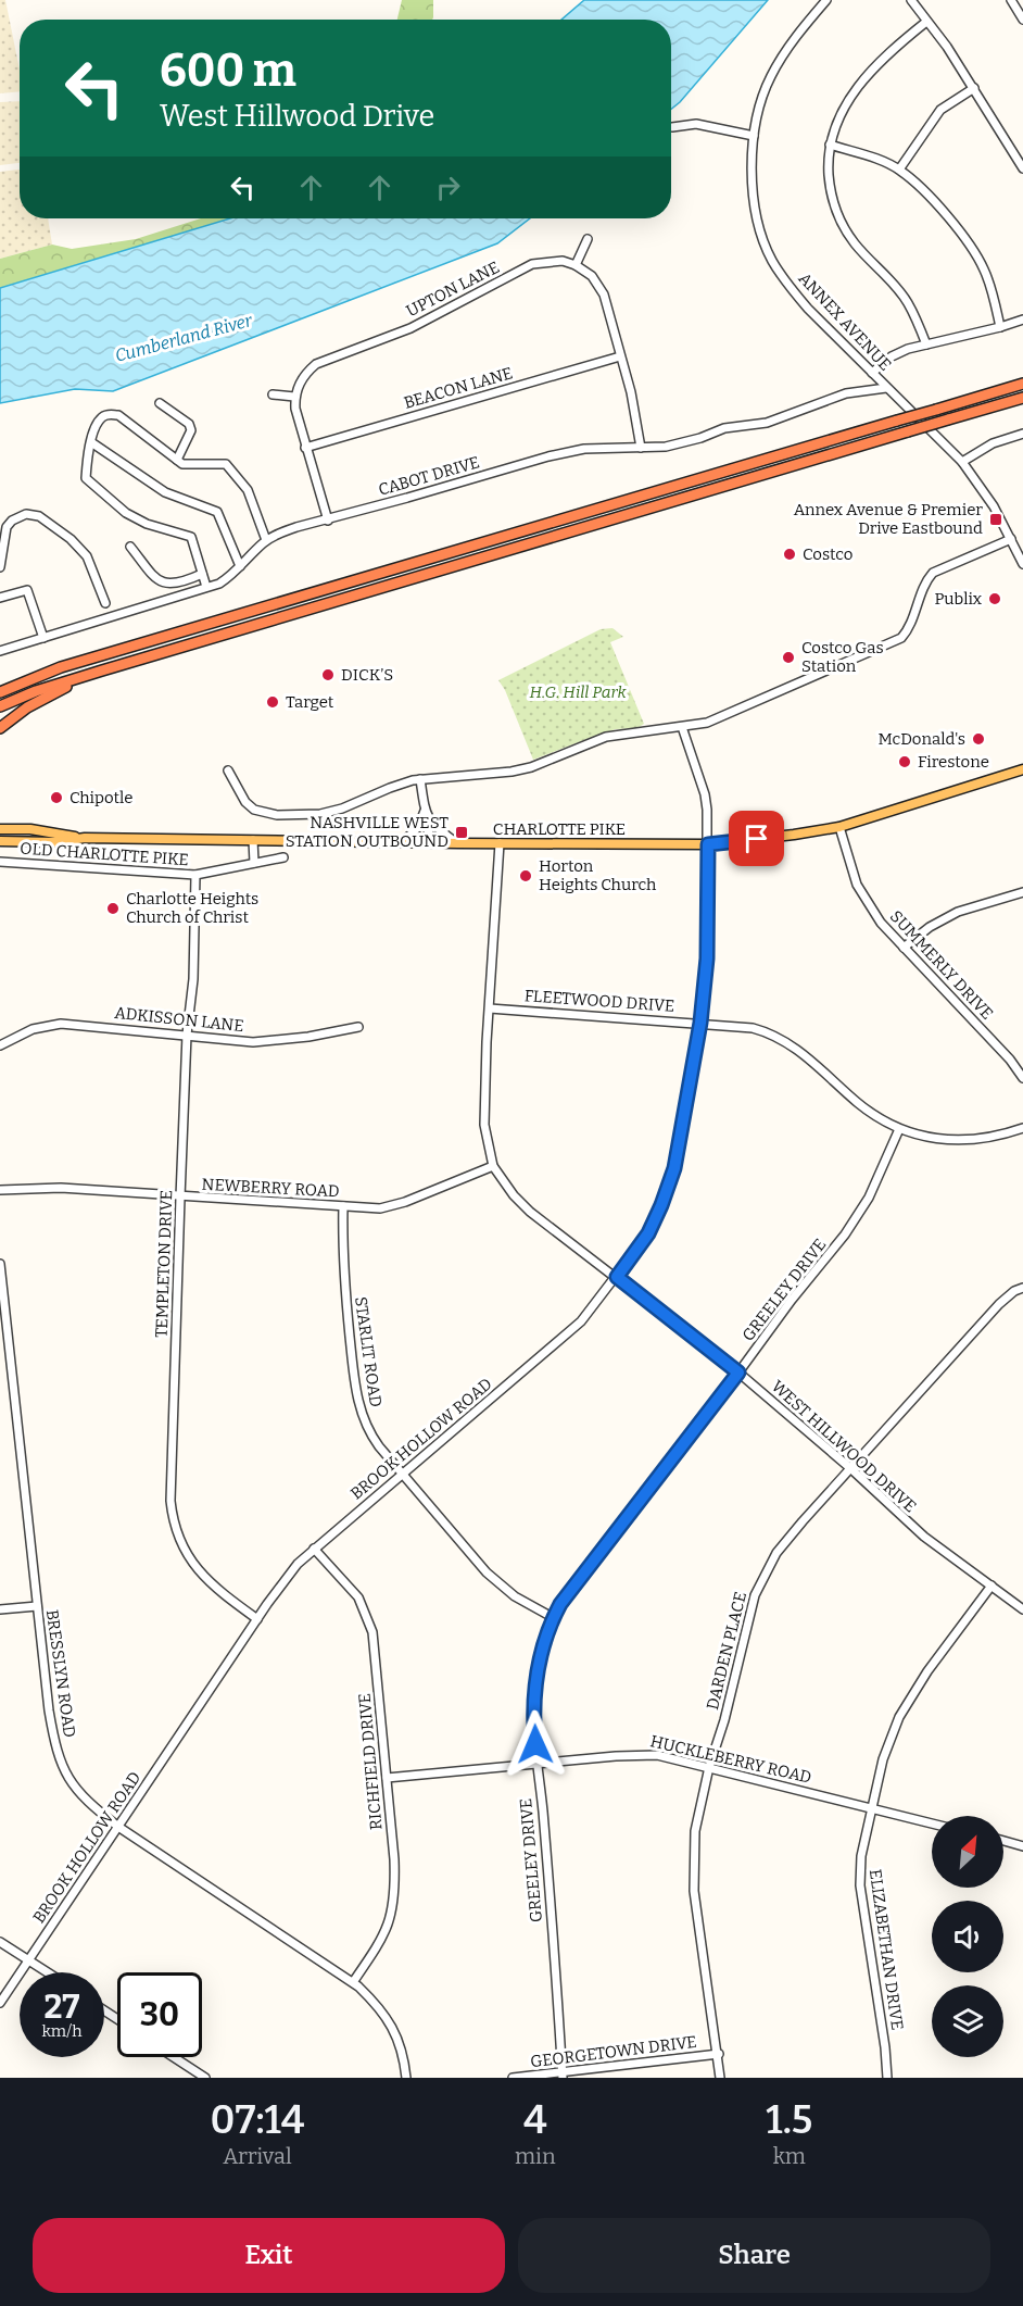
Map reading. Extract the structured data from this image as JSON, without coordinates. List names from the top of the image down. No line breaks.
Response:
{"streets":{"main road":["CHARLOTTE PIKE"],"street":["UPTON LANE","ANNEX AVENUE","BEACON LANE","CABOT DRIVE","OLD CHARLOTTE PIKE","SUMMERLY DRIVE","FLEETWOOD DRIVE","ADKISSON LANE","NEWBERRY ROAD","TEMPLETON DRIVE","GREELEY DRIVE","STARLIT ROAD","BROOK HOLLOW ROAD","WEST HILLWOOD DRIVE","DARDEN PLACE","BRESSLYN ROAD","HUCKLEBERRY ROAD","RICHFIELD DRIVE","ELIZABETHAN DRIVE","GEORGETOWN DRIVE"]},"crossings":[["ANNEX AVENUE","CABOT DRIVE"],["CHARLOTTE PIKE","SUMMERLY DRIVE"],["CHARLOTTE PIKE","BROOK HOLLOW ROAD"],["OLD CHARLOTTE PIKE","TEMPLETON DRIVE"],["FLEETWOOD DRIVE","GREELEY DRIVE"],["FLEETWOOD DRIVE","BROOK HOLLOW ROAD"],["ADKISSON LANE","TEMPLETON DRIVE"],["NEWBERRY ROAD","TEMPLETON DRIVE"],["NEWBERRY ROAD","STARLIT ROAD"],["NEWBERRY ROAD","WEST HILLWOOD DRIVE"],["TEMPLETON DRIVE","BROOK HOLLOW ROAD"],["GREELEY DRIVE","STARLIT ROAD"],["GREELEY DRIVE","WEST HILLWOOD DRIVE"],["GREELEY DRIVE","HUCKLEBERRY ROAD"],["GREELEY DRIVE","GEORGETOWN DRIVE"],["STARLIT ROAD","BROOK HOLLOW ROAD"],["BROOK HOLLOW ROAD","WEST HILLWOOD DRIVE"],["BROOK HOLLOW ROAD","BRESSLYN ROAD"],["BROOK HOLLOW ROAD","RICHFIELD DRIVE"],["WEST HILLWOOD DRIVE","DARDEN PLACE"],["WEST HILLWOOD DRIVE","ELIZABETHAN DRIVE"],["DARDEN PLACE","HUCKLEBERRY ROAD"],["DARDEN PLACE","GEORGETOWN DRIVE"],["BRESSLYN ROAD","RICHFIELD DRIVE"],["HUCKLEBERRY ROAD","RICHFIELD DRIVE"],["HUCKLEBERRY ROAD","ELIZABETHAN DRIVE"]],"water":["Cumberland River"],"parks":["H.G. Hill Park"],"places":{"transit":["Annex Avenue & Premier Drive Eastbound","NASHVILLE WEST STATION OUTBOUND"],"other":["Costco","Publix","Costco Gas Station","DICK’S","Target","McDonald's","Firestone","Chipotle","Horton Heights Church","Charlotte Heights Church of Christ"]},"north":"top right","page":{"turn":["600 m","West Hillwood Drive"],"speed":"27 km/h","limit":"30","eta":["07:14","Arrival","4","min","1.5","km"],"buttons":["Exit","Share"]}}
